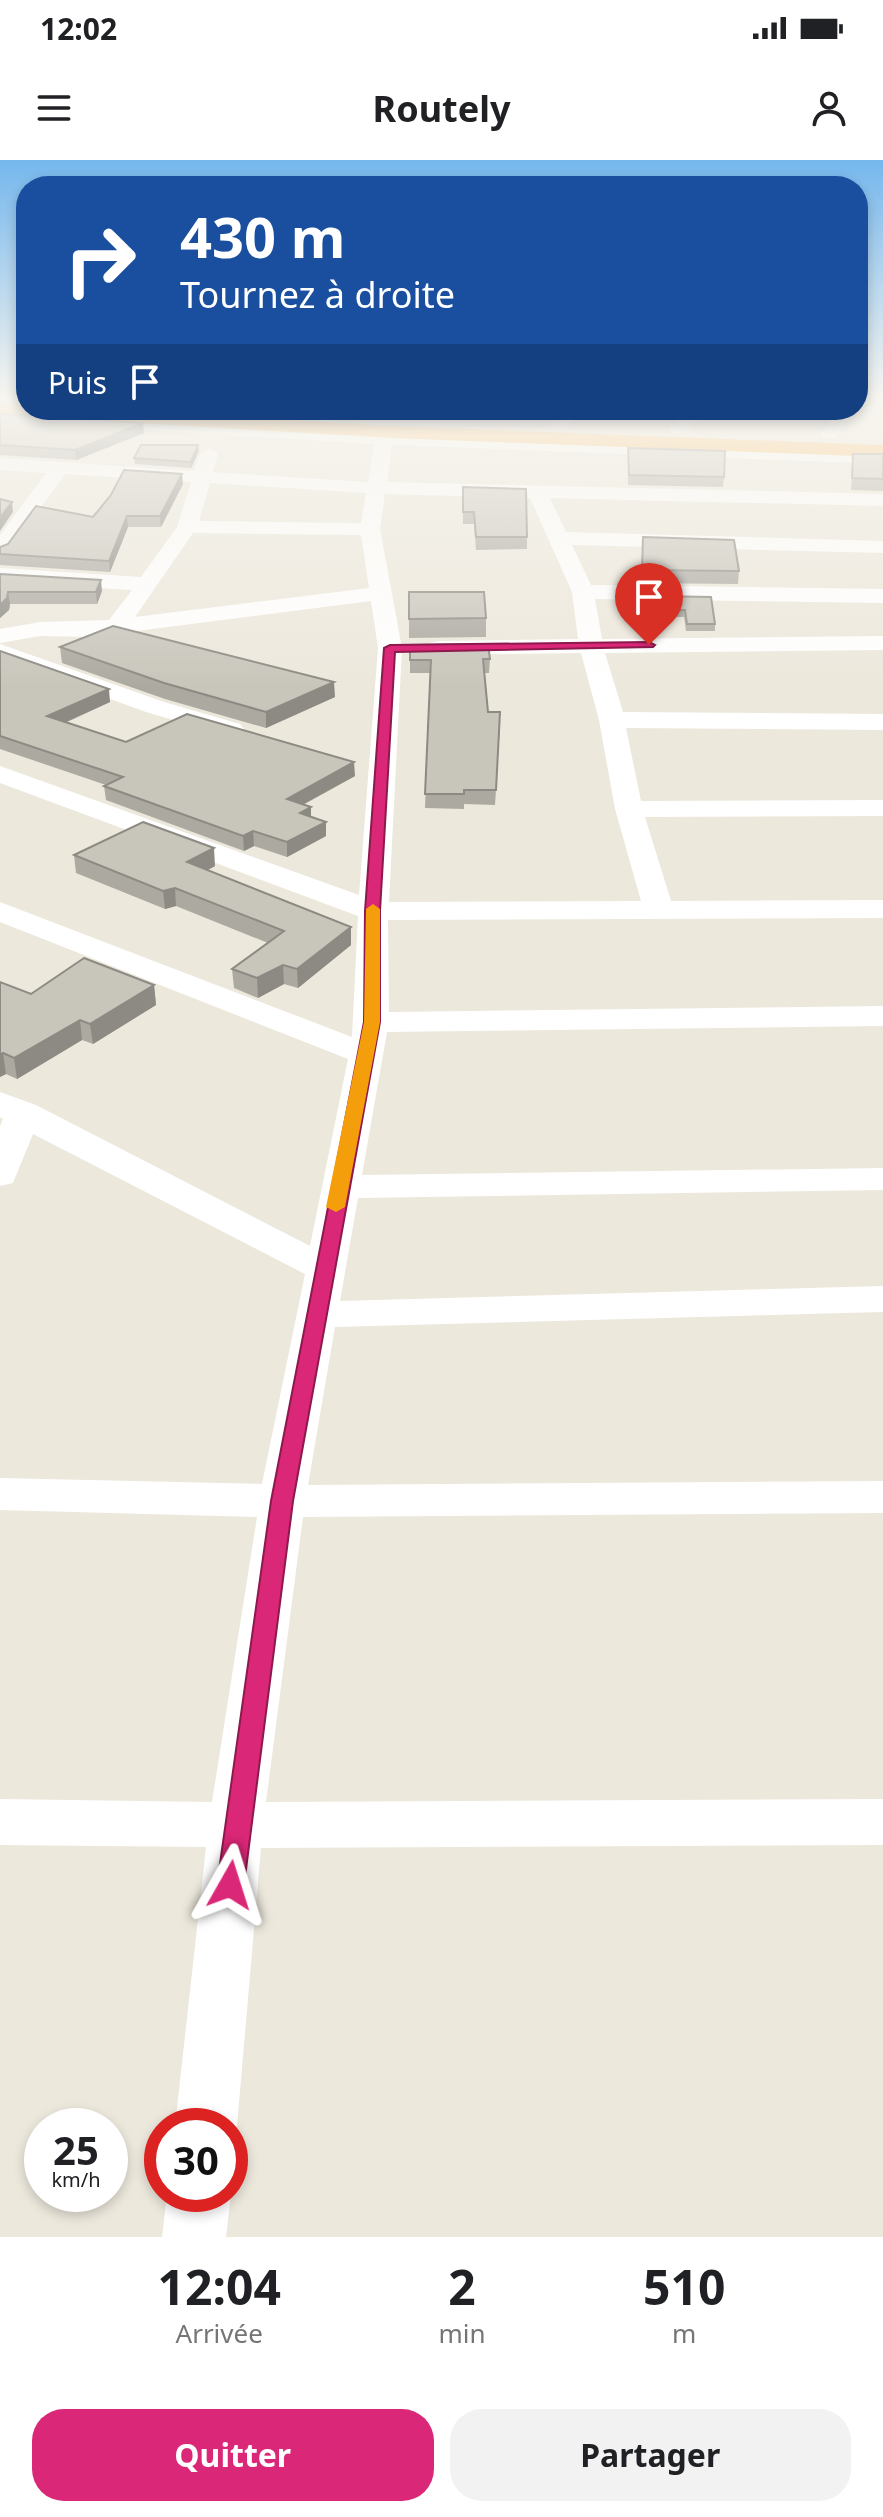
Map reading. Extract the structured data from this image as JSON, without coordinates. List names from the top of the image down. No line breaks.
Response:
{"page":{"status":"12:02","header":"Routely","turn":["430 m","Tournez à droite"],"then":"Puis","speed":"25 km/h","limit":"30","eta":["12:04","Arrivée","2","min","510","m"],"buttons":["Quitter","Partager"]}}
